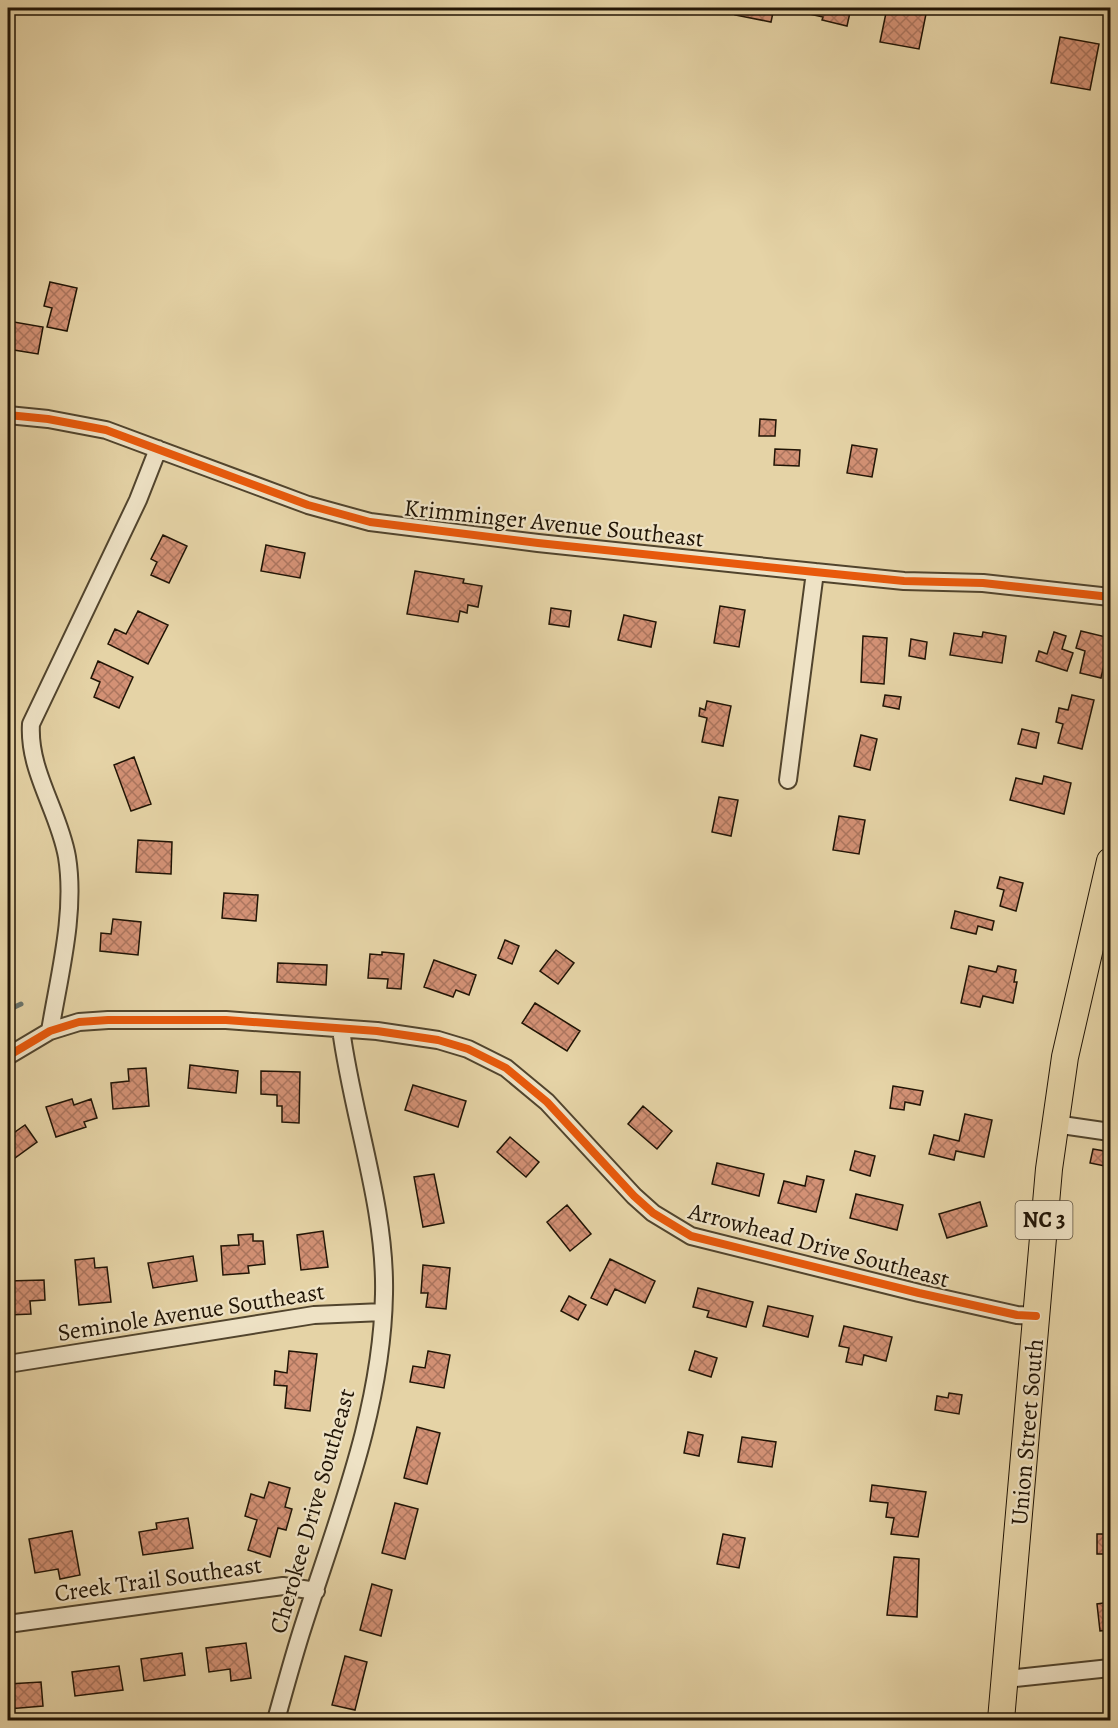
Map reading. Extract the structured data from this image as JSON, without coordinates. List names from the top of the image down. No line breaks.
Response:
{"streets":{"main road":["NC 3","Union Street South"],"street":["Krimminger Avenue Southeast","Arrowhead Drive Southeast","Seminole Avenue Southeast","Cherokee Drive Southeast","Creek Trail Southeast"]},"crossings":[["Arrowhead Drive Southeast","Union Street South"],["Arrowhead Drive Southeast","Cherokee Drive Southeast"],["Seminole Avenue Southeast","Cherokee Drive Southeast"],["Cherokee Drive Southeast","Creek Trail Southeast"]]}
